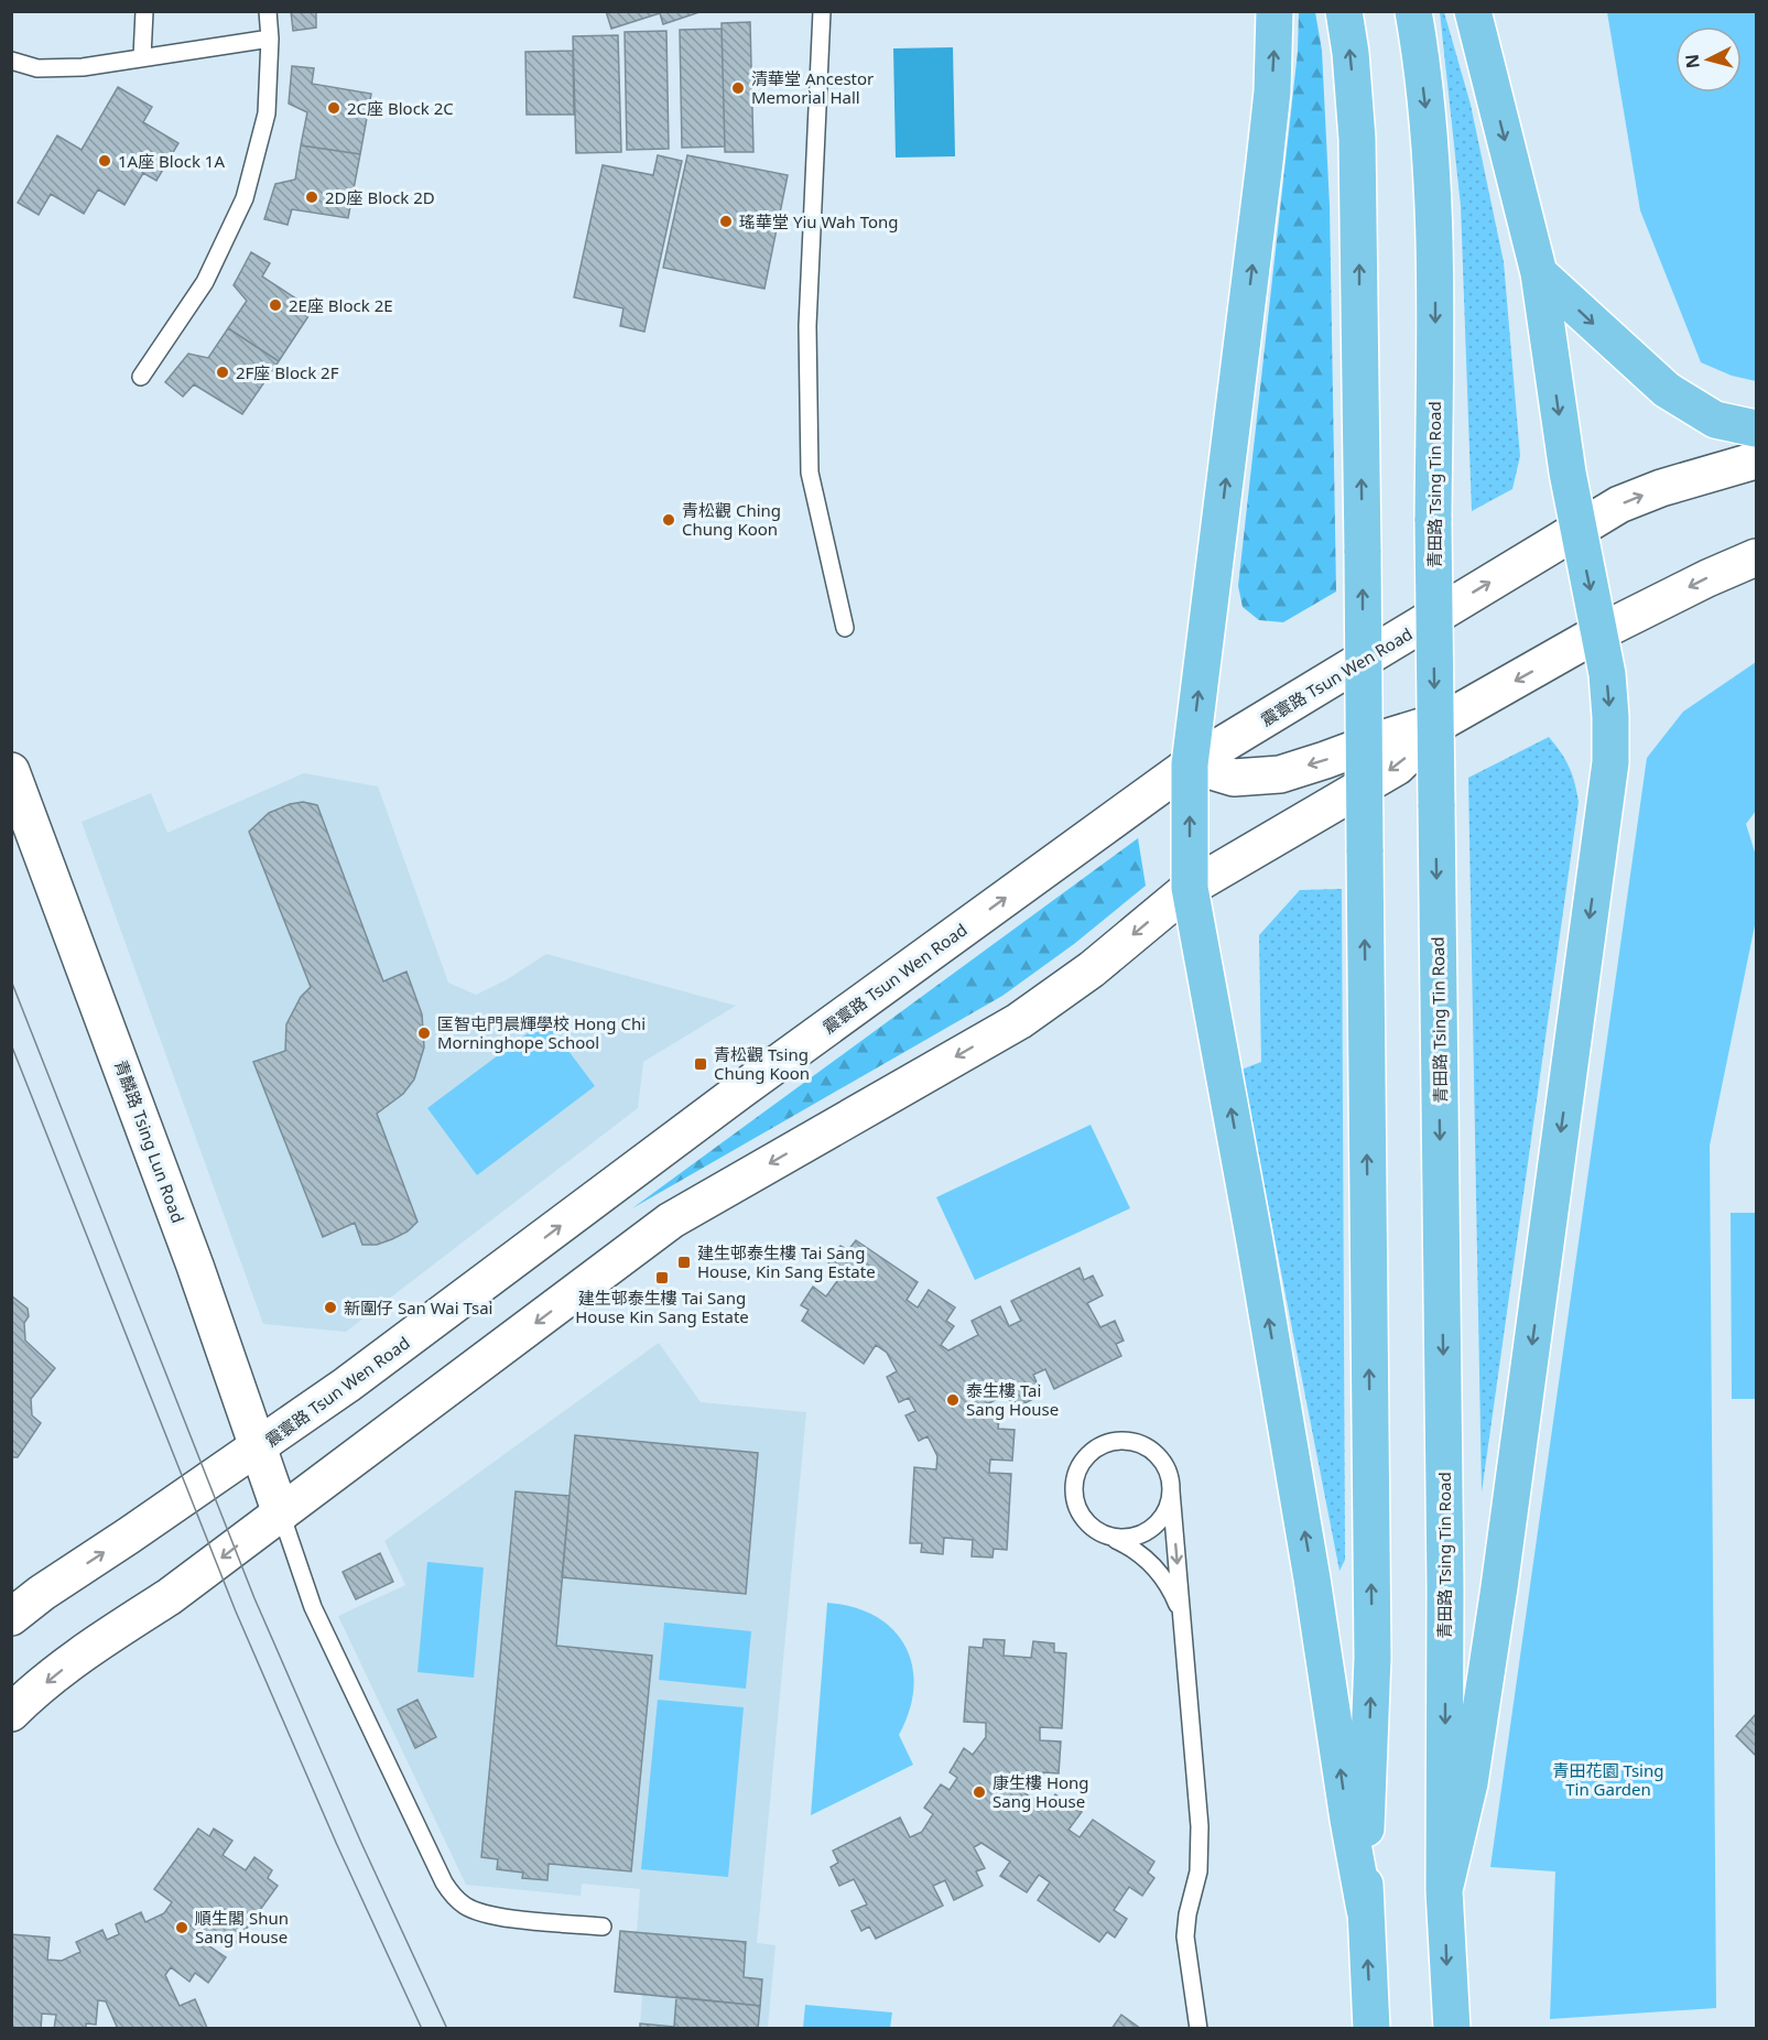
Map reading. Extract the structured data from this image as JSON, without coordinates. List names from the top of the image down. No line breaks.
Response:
{"streets":{"main road":["青田路 Tsing Tin Road","震寰路 Tsun Wen Road","青麟路 Tsing Lun Road"]},"crossings":[["震寰路 Tsun Wen Road","青麟路 Tsing Lun Road"]],"parks":["青田花園 Tsing Tin Garden"],"places":{"other":["清華堂 Ancestor Memorial Hall","2C座 Block 2C","1A座 Block 1A","2D座 Block 2D","瑤華堂 Yiu Wah Tong","2E座 Block 2E","2F座 Block 2F","青松觀 Ching Chung Koon","匡智屯門晨輝學校 Hong Chi Morninghope School","新圍仔 San Wai Tsai","泰生樓 Tai Sang House","康生樓 Hong Sang House","順生閣 Shun Sang House"],"transit":["青松觀 Tsing Chung Koon","建生邨泰生樓 Tai Sang House, Kin Sang Estate","建生邨泰生樓 Tai Sang House Kin Sang Estate"]},"north":"left"}
